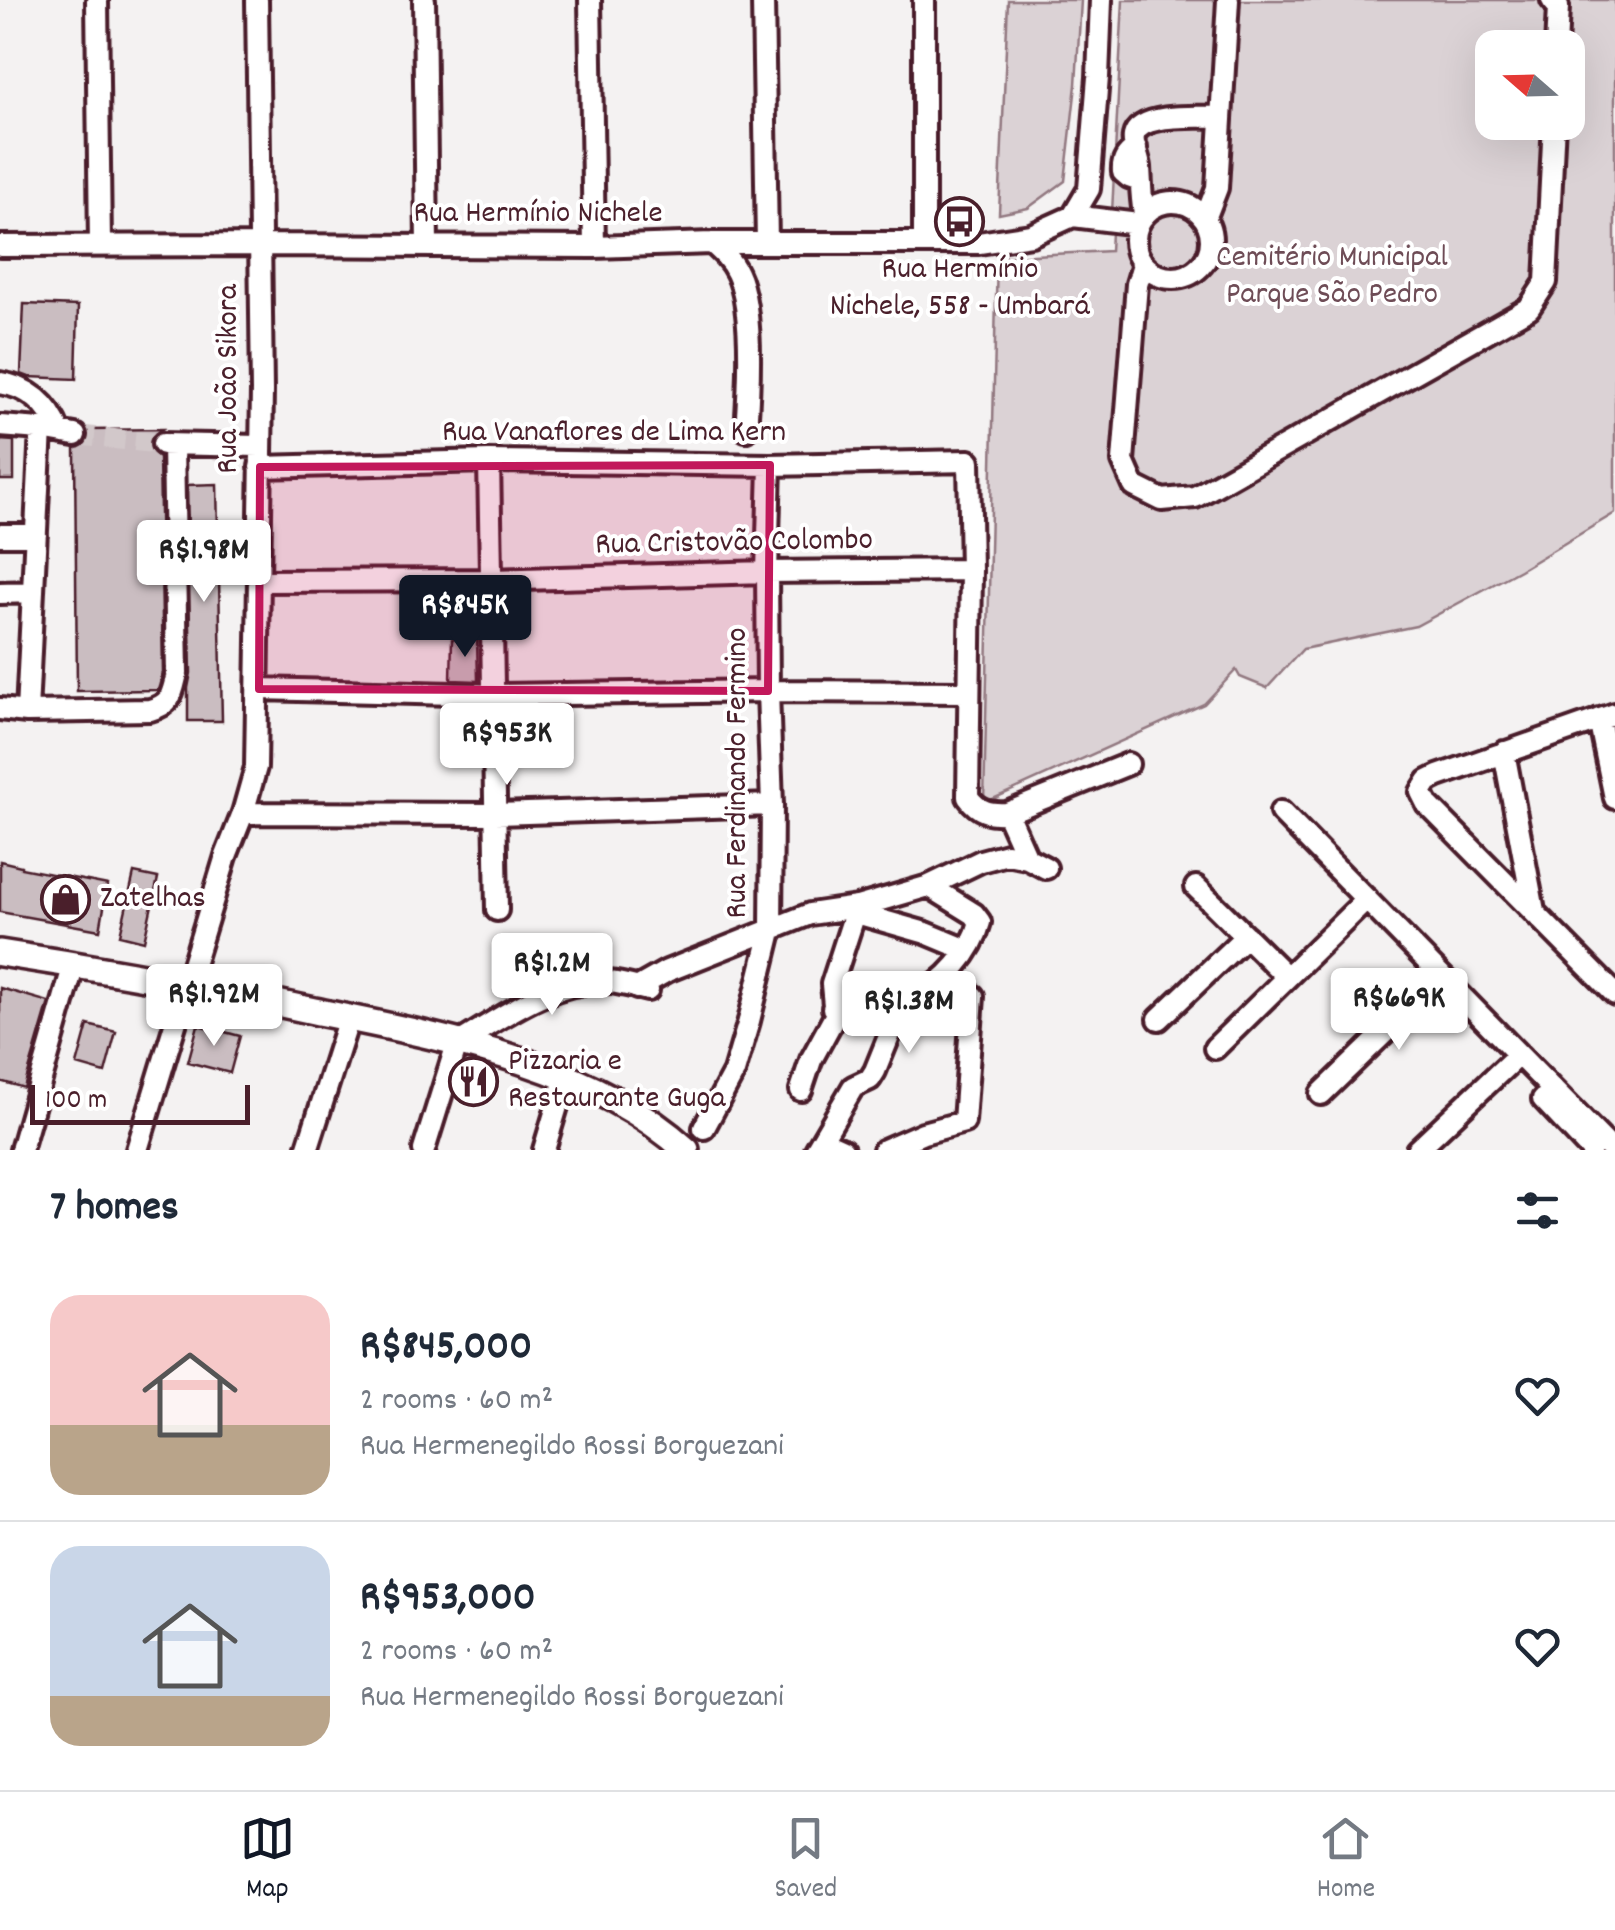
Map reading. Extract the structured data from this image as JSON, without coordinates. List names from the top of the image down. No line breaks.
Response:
{"streets":{"street":["Rua Hermínio Nichele","Rua João Sikora","Rua Vanaflores de Lima Kern","Rua Cristovão Colombo","Rua Ferdinando Fermino"]},"crossings":[["Rua Hermínio Nichele","Rua João Sikora"],["Rua João Sikora","Rua Vanaflores de Lima Kern"],["Rua João Sikora","Rua Cristovão Colombo"],["Rua Vanaflores de Lima Kern","Rua Cristovão Colombo"],["Rua Vanaflores de Lima Kern","Rua Ferdinando Fermino"],["Rua Cristovão Colombo","Rua Ferdinando Fermino"]],"parks":["Cemitério Municipal Parque São Pedro"],"places":{"bus stop":["Rua Hermínio Nichele, 558 - Umbará"],"shop":["Zatelhas"],"restaurant":["Pizzaria e Restaurante Guga"]},"scale_bar":"100 m","north":"left","page":{"price":["R$1.98M","R$845K","R$953K","R$1.2M","R$1.92M","R$669K","R$1.38M"],"scale":"100 m","heading":"7 homes","list":[{"name":"R$845,000","note":"2 rooms · 60 m² · Rua Hermenegildo Rossi Borguezani"},{"name":"R$953,000","note":"2 rooms · 60 m² · Rua Hermenegildo Rossi Borguezani"}],"tabs":["Map","Saved","Home"]}}
